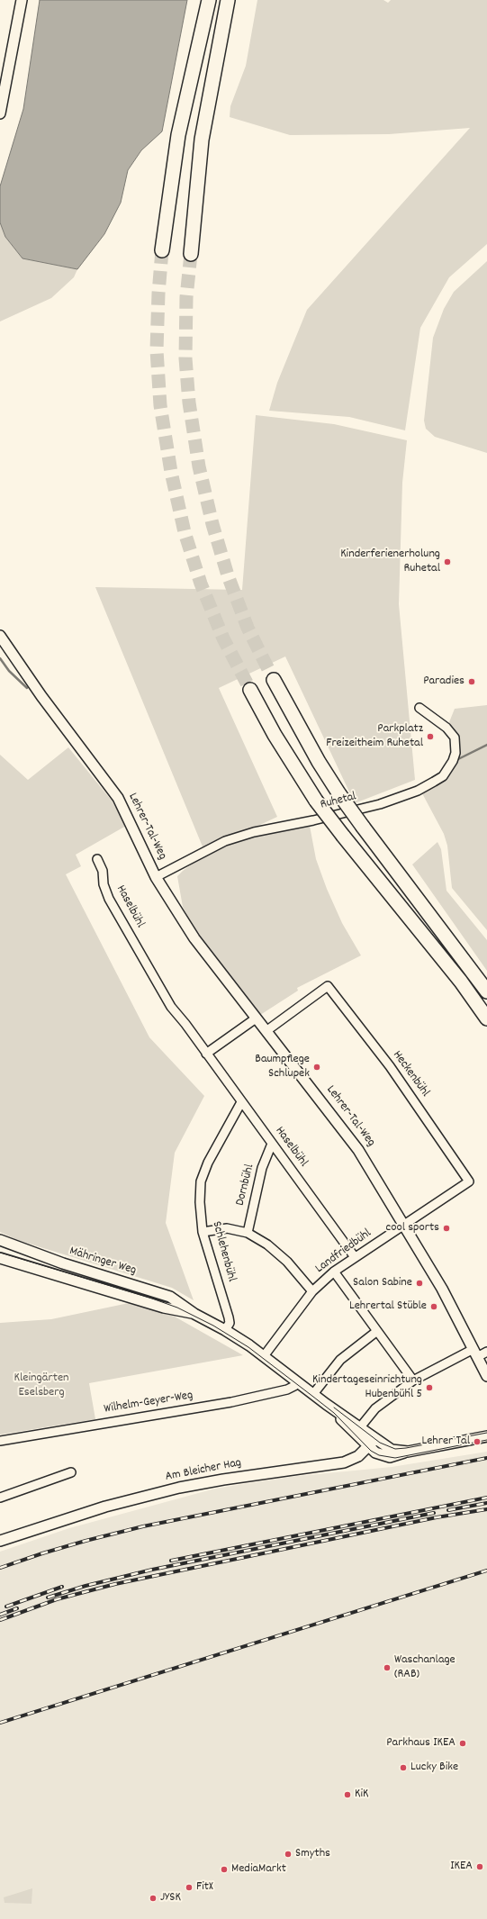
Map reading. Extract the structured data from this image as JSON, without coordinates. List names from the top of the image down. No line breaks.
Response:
{"streets":{"street":["Ruhetal","Lehrer-Tal-Weg","Haselbühl","Heckenbühl","Dornbühl","Schlehenbühl","Landfriedbühl","Mähringer Weg","Wilhelm-Geyer-Weg","Am Bleicher Hag"]},"crossings":[["Ruhetal","Lehrer-Tal-Weg"],["Lehrer-Tal-Weg","Heckenbühl"],["Lehrer-Tal-Weg","Landfriedbühl"],["Haselbühl","Dornbühl"],["Haselbühl","Schlehenbühl"],["Haselbühl","Landfriedbühl"],["Heckenbühl","Landfriedbühl"],["Schlehenbühl","Mähringer Weg"],["Landfriedbühl","Mähringer Weg"],["Mähringer Weg","Wilhelm-Geyer-Weg"],["Mähringer Weg","Am Bleicher Hag"]],"parks":["Kleingärten Eselsberg"],"places":["Kinderferienerholung Ruhetal","Paradies","Parkplatz Freizeitheim Ruhetal","Baumpflege Schlupek","cool sports","Salon Sabine","Lehrertal Stüble","Kindertageseinrichtung Hubenbühl 5","Lehrer Tal","Waschanlage (RAB)","Parkhaus IKEA","Lucky Bike","KiK","Smyths","IKEA","MediaMarkt","FitX","JYSK"]}
